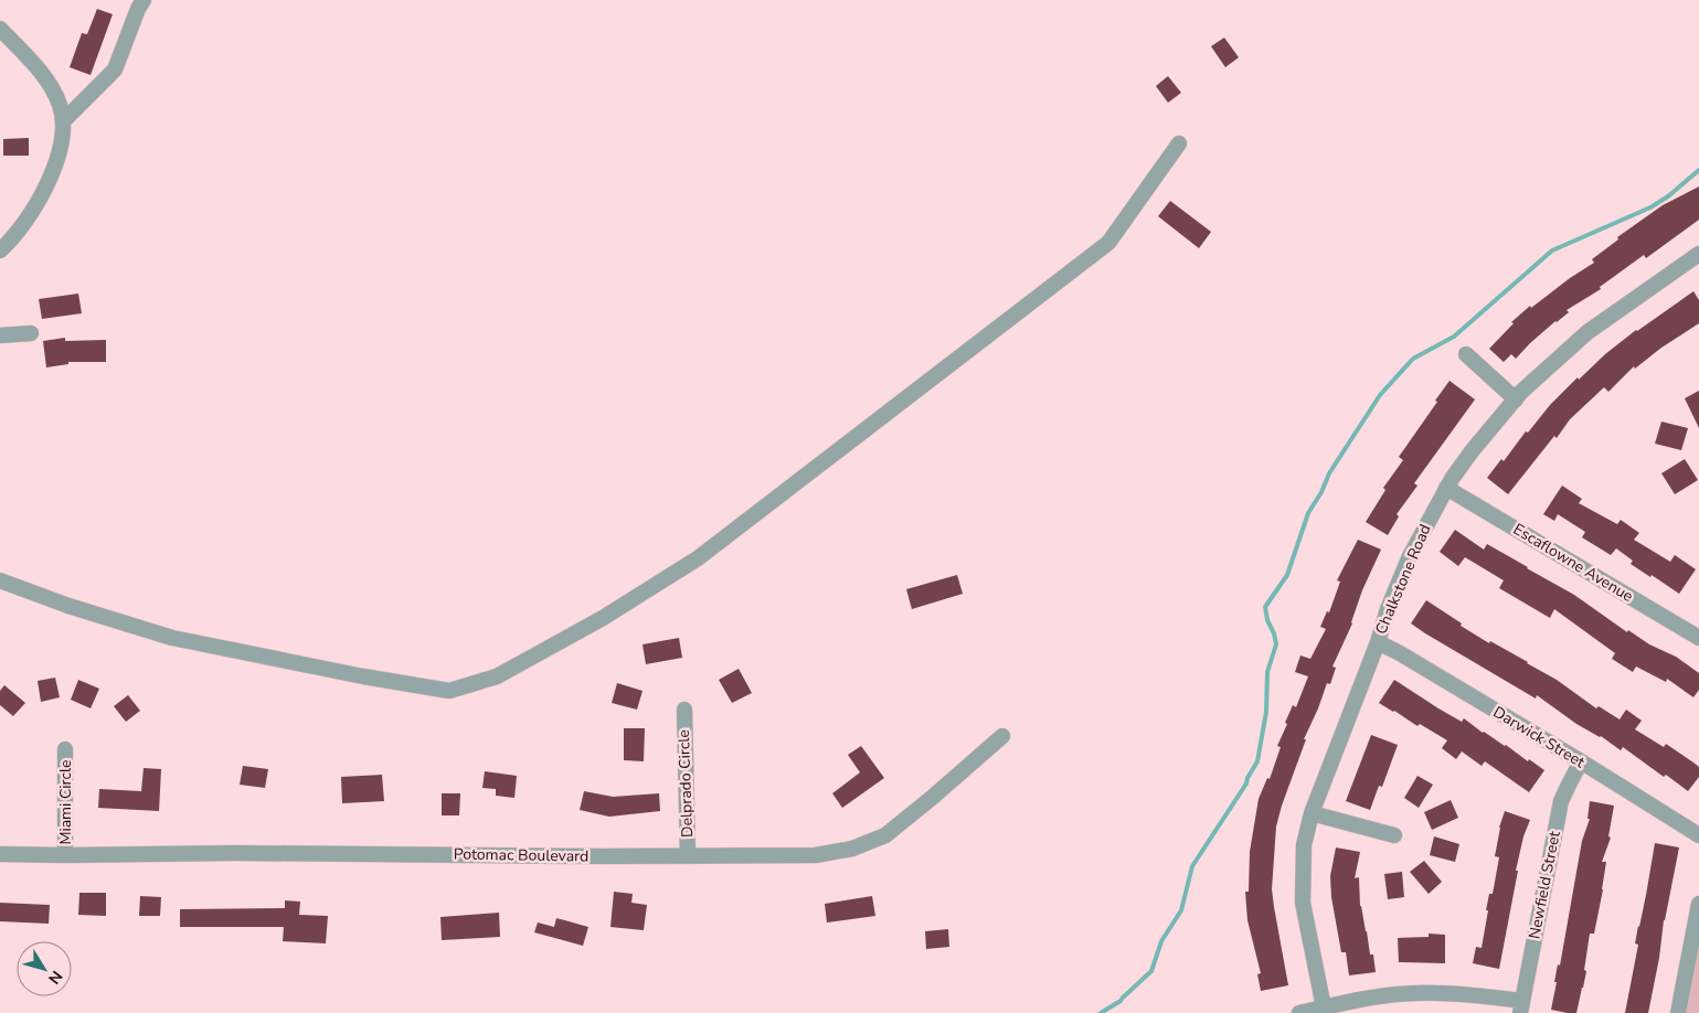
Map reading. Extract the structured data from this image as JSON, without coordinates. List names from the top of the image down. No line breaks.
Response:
{"streets":{"street":["Escaflowne Avenue","Chalkstone Road","Darwick Street","Delprado Circle","Miami Circle","Potomac Boulevard","Newfield Street"]},"crossings":[["Escaflowne Avenue","Chalkstone Road"],["Chalkstone Road","Darwick Street"],["Darwick Street","Newfield Street"],["Delprado Circle","Potomac Boulevard"],["Miami Circle","Potomac Boulevard"]],"north":"bottom right"}
